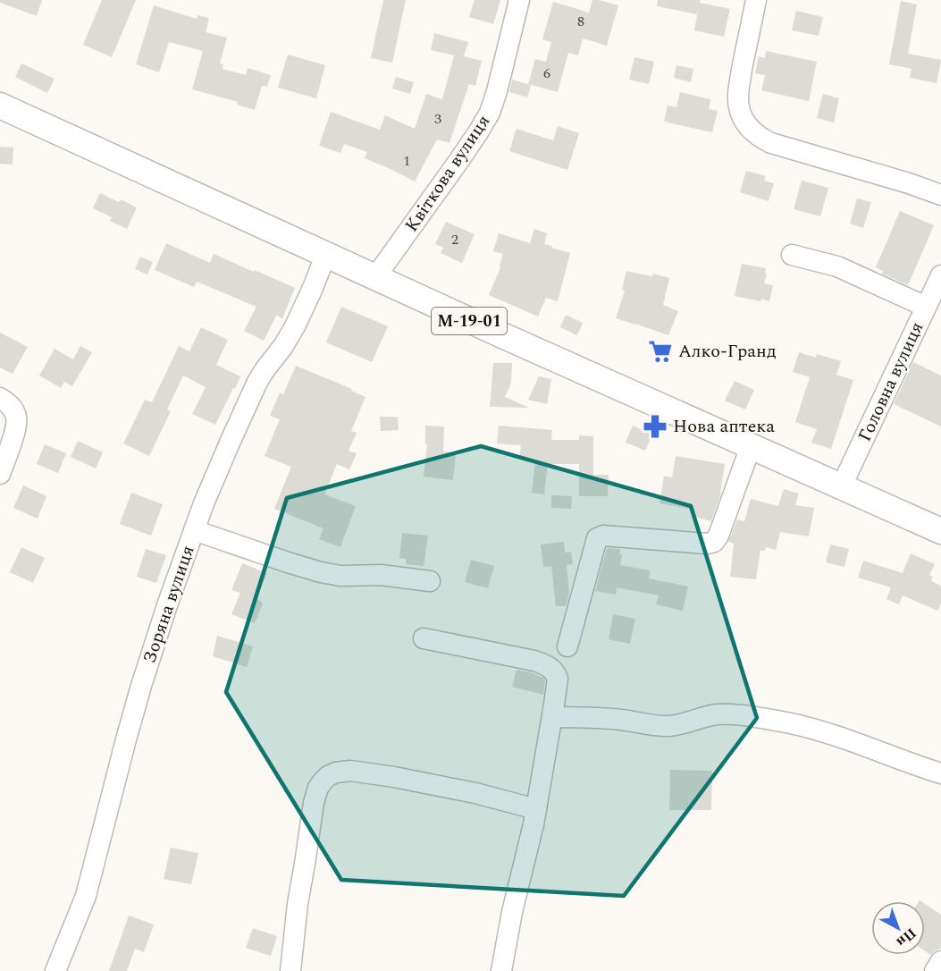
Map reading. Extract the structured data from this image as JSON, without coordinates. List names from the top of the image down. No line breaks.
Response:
{"streets":{"main road":["М-19-01"],"street":["Квіткова вулиця","Головна вулиця","Зоряна вулиця"]},"crossings":[["Квіткова вулиця","М-19-01"],["М-19-01","Головна вулиця"],["М-19-01","Зоряна вулиця"]],"places":{"supermarket":["Алко-Гранд"],"pharmacy":["Нова аптека"]},"house_numbers":["8","6","3","1","2"],"north":"bottom right"}
